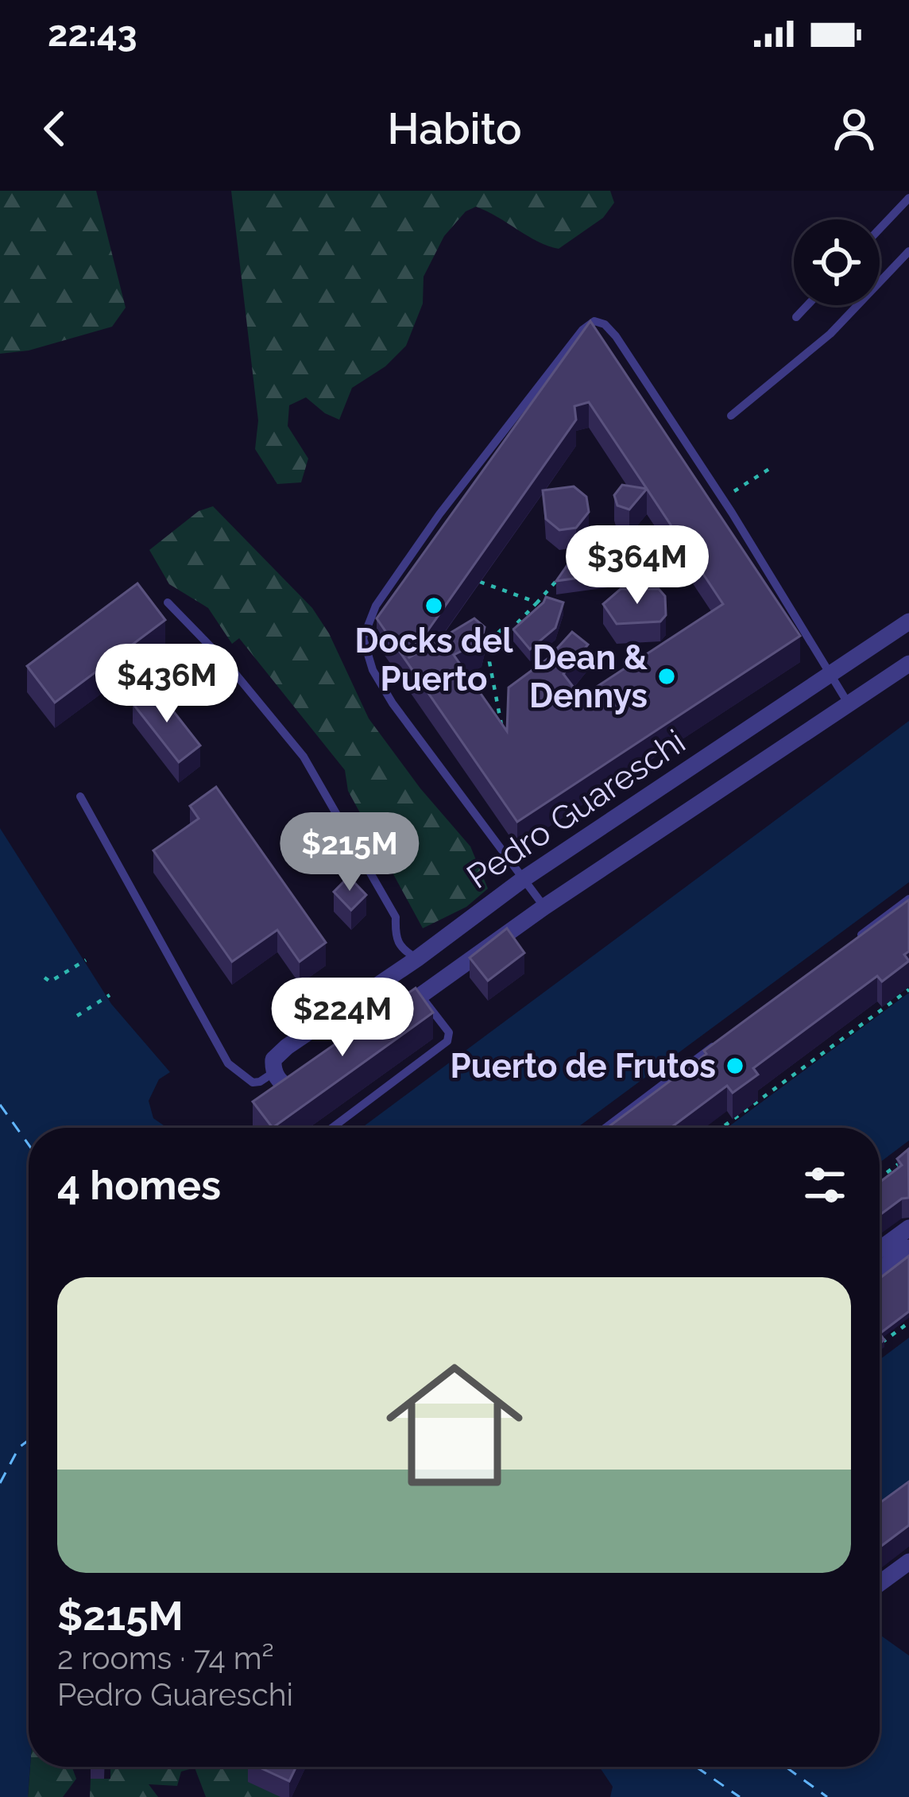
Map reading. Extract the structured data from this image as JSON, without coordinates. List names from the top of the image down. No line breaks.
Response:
{"streets":{"street":["Pedro Guareschi"]},"places":["Docks del Puerto","Dean & Dennys","Puerto de Frutos"],"page":{"status":"22:43","header":"Habito","price":["$364M","$436M","$215M","$224M"],"heading":"4 homes","list":[{"name":"$215M","note":"2 rooms · 74 m² · Pedro Guareschi"}]}}
